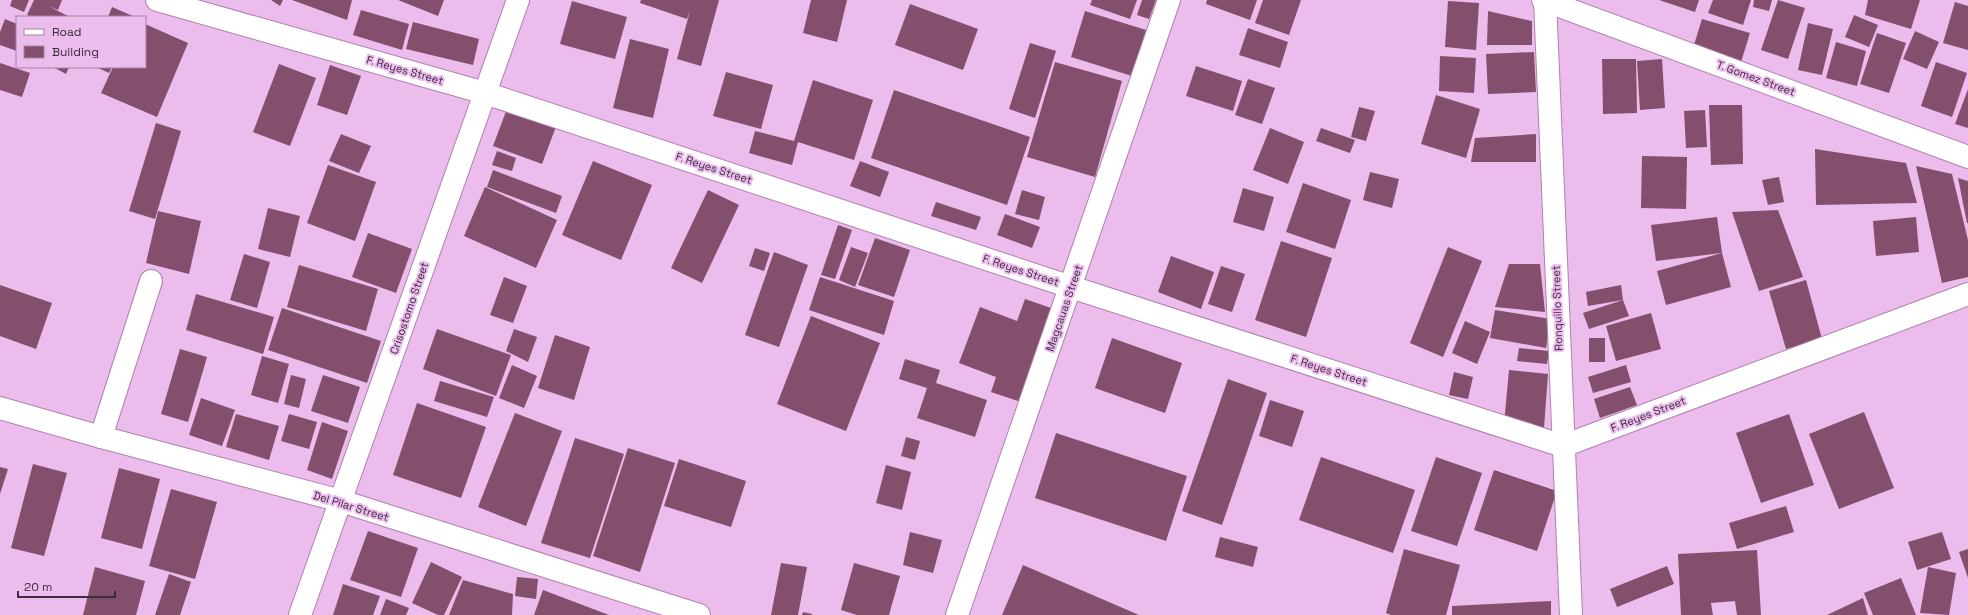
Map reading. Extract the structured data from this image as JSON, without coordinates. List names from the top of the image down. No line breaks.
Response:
{"streets":{"street":["F. Reyes Street","T. Gomez Street","Crisostomo Street","Magcauas Street","Ronquillo Street","Del Pilar Street"]},"crossings":[["F. Reyes Street","Crisostomo Street"],["F. Reyes Street","Magcauas Street"],["F. Reyes Street","Ronquillo Street"],["T. Gomez Street","Ronquillo Street"],["Crisostomo Street","Del Pilar Street"]],"legend":["Road","Building"],"scale_bar":"20 m"}
